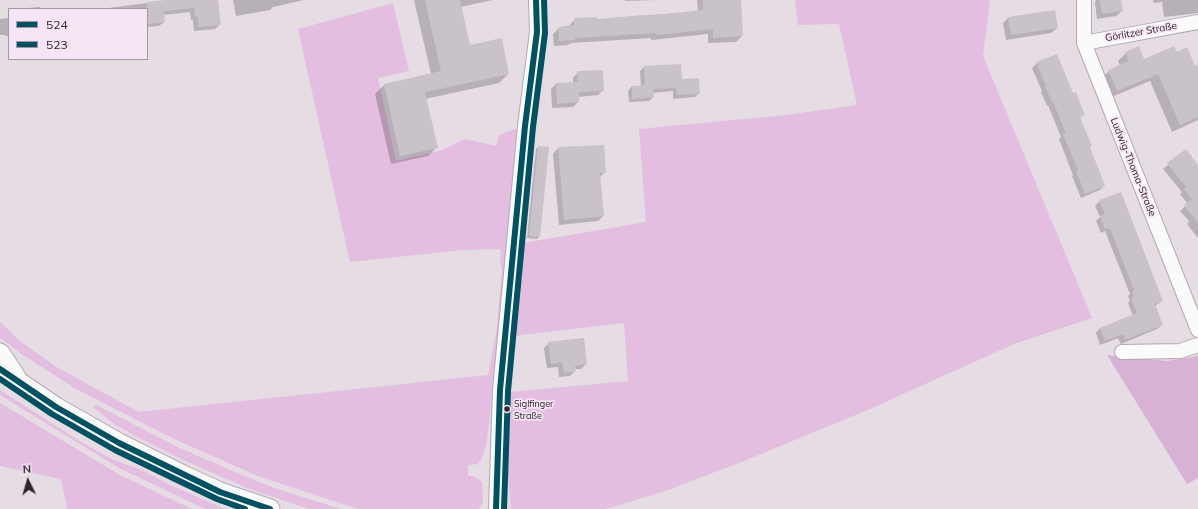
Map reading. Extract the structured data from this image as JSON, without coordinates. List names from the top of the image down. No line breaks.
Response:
{"streets":{"street":["Görlitzer Straße","Ludwig-Thoma-Straße"]},"crossings":[["Görlitzer Straße","Ludwig-Thoma-Straße"]],"places":["Siglfinger Straße"],"lines":["transit line 524","transit line 523"],"legend":["524","523"],"north":"top"}
